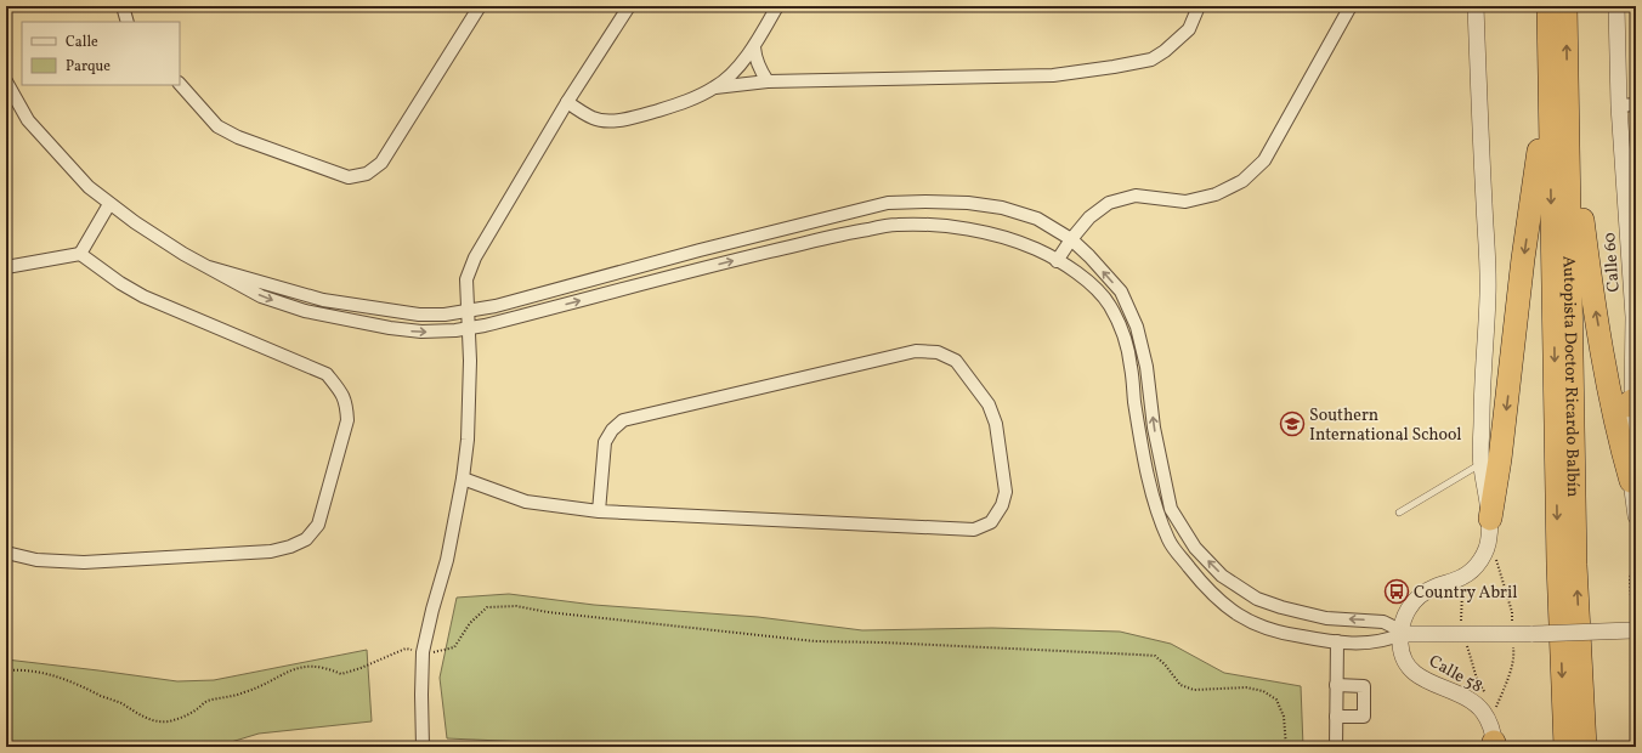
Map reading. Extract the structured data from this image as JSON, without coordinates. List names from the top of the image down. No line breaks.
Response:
{"streets":{"highway":["Autopista Doctor Ricardo Balbín"],"street":["Calle 60","Calle 58"]},"places":{"school or university":["Southern International School"],"bus stop":["Country Abril"]},"legend":["Calle","Parque"]}
